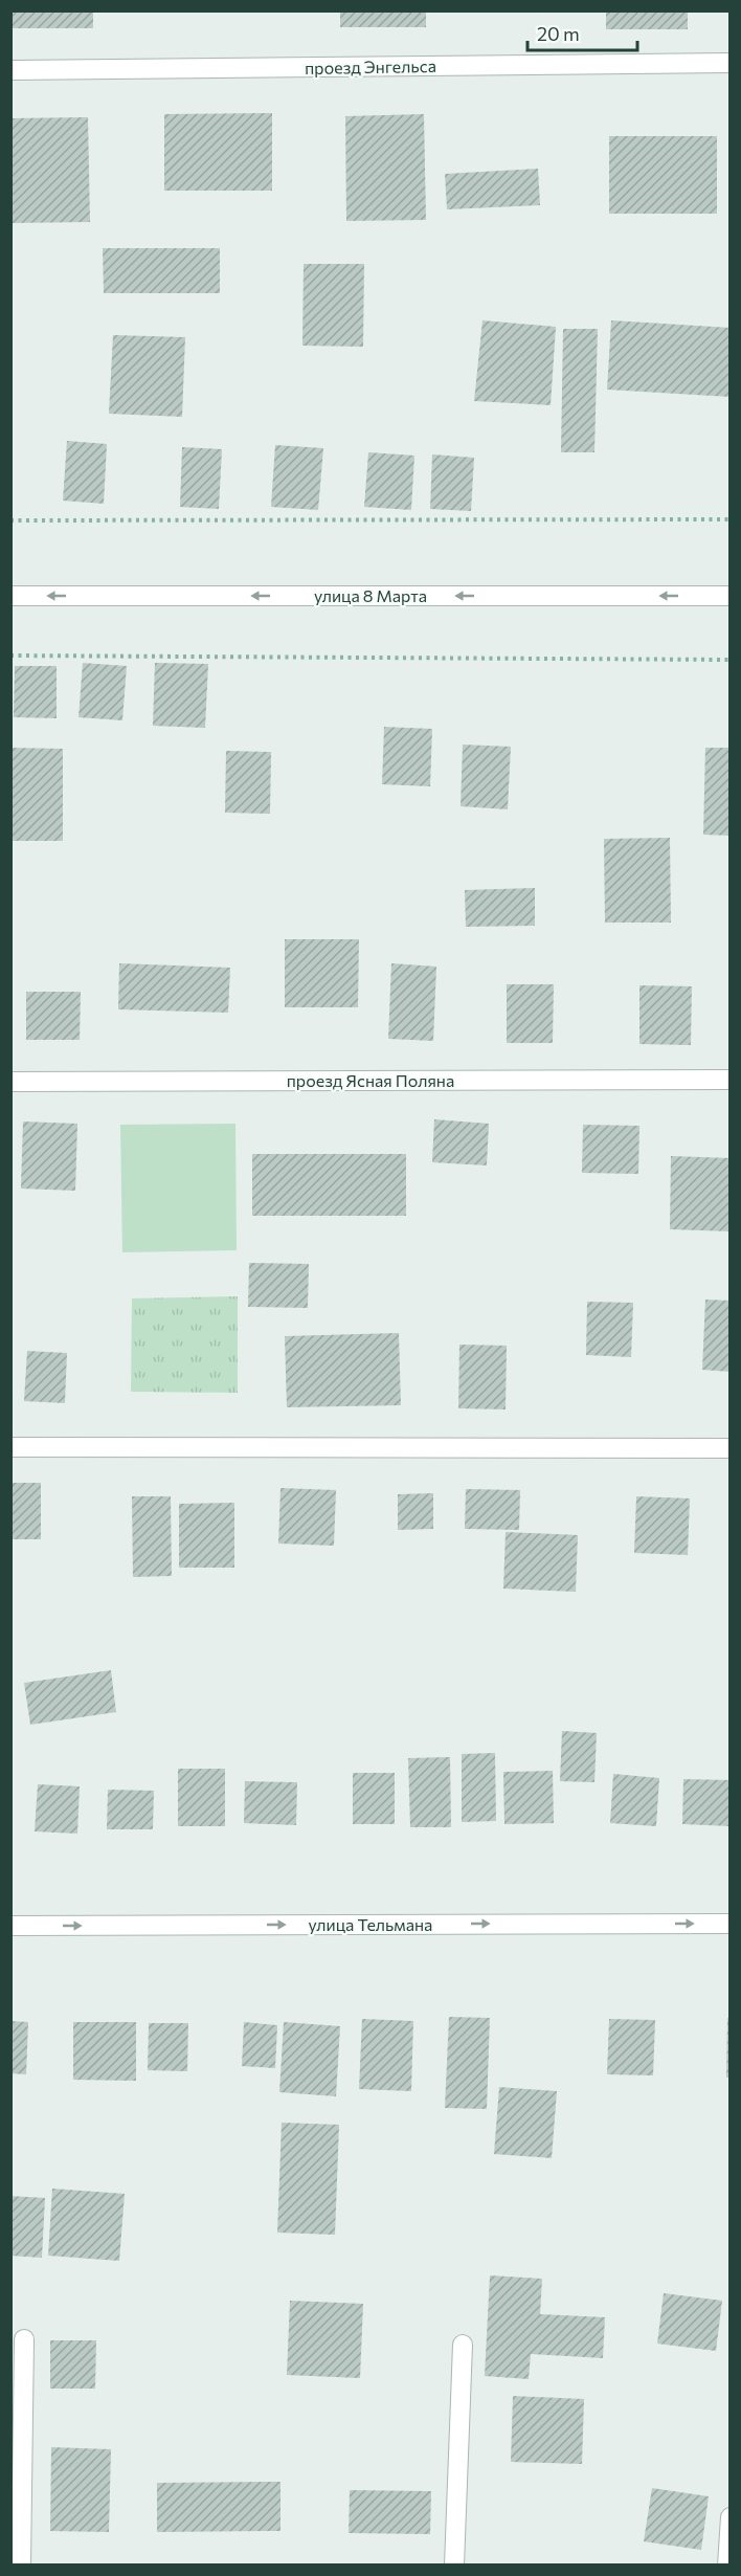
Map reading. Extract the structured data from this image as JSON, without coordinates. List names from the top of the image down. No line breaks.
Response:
{"streets":{"street":["проезд Энгельса","улица 8 Марта","проезд Ясная Поляна","улица Тельмана"]},"one_way":["улица 8 Марта","улица Тельмана"],"scale_bar":"20 m"}
